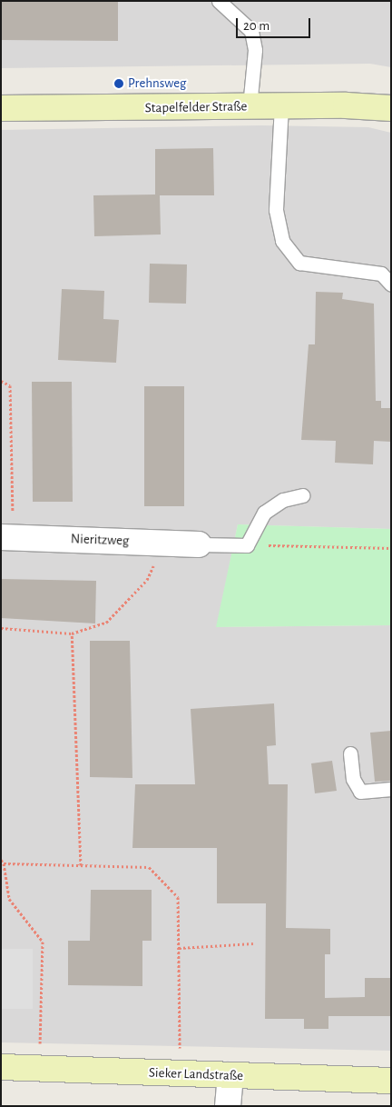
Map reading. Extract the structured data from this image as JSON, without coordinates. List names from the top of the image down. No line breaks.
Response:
{"streets":{"main road":["Stapelfelder Straße","Sieker Landstraße"],"street":["Nieritzweg"]},"places":["Prehnsweg"],"scale_bar":"20 m"}
